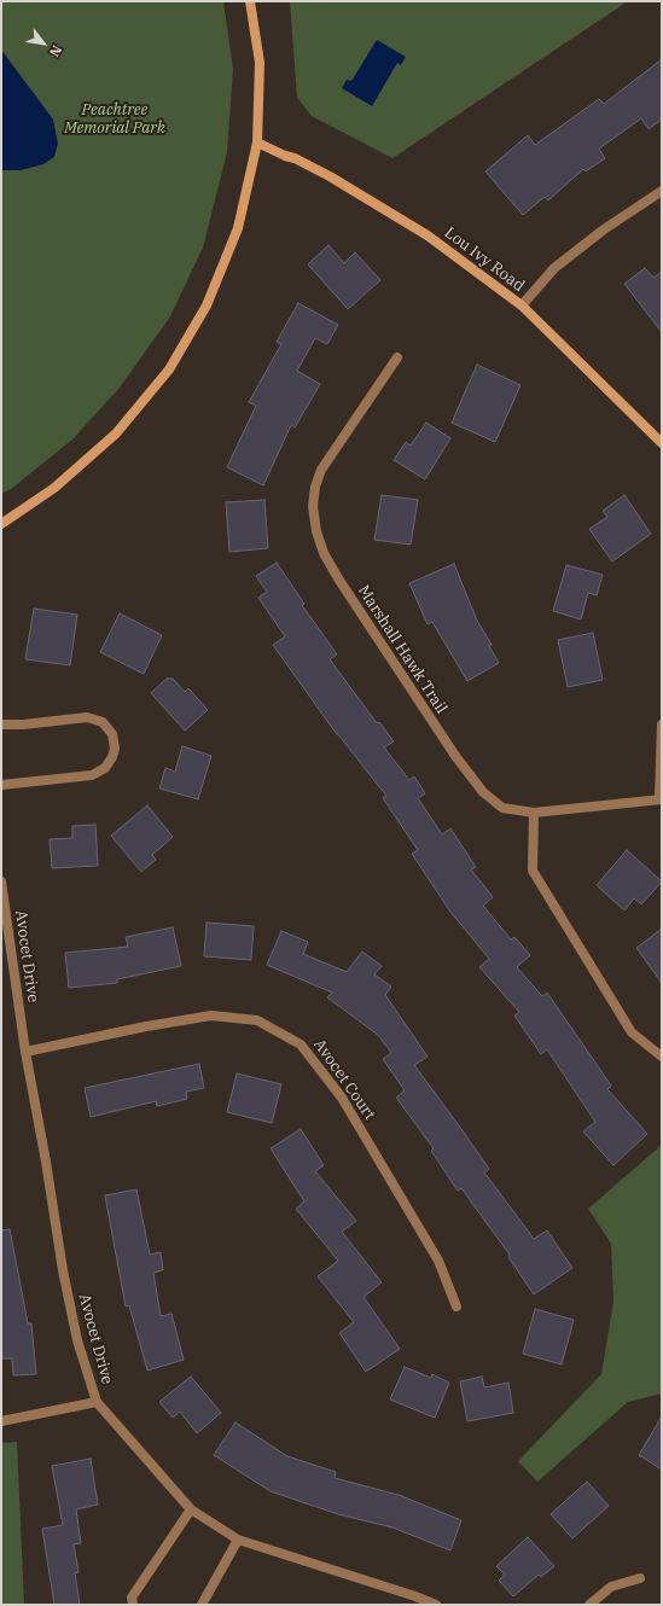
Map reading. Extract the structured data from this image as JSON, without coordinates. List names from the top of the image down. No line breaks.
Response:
{"streets":{"street":["Lou Ivy Road","Marshall Hawk Trail","Avocet Drive","Avocet Court"]},"crossings":[["Avocet Drive","Avocet Court"]],"parks":["Peachtree Memorial Park"],"north":"bottom right"}
